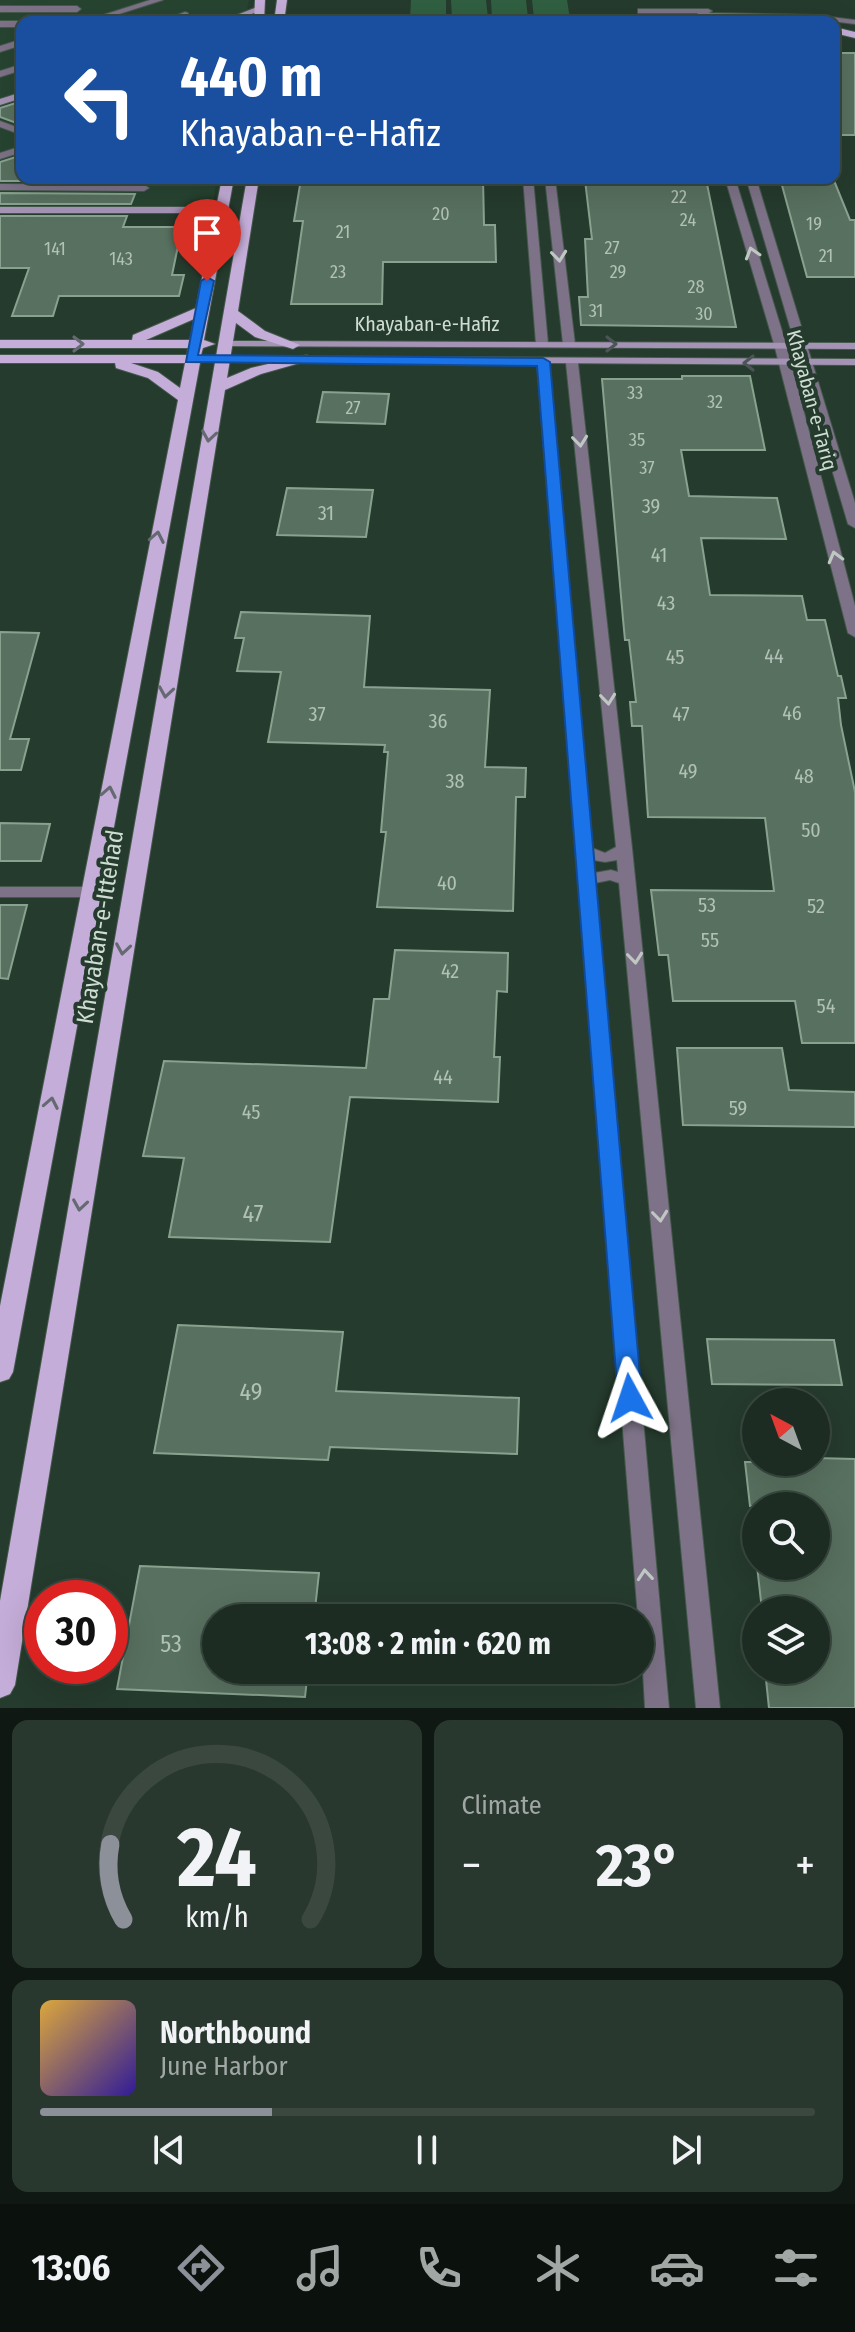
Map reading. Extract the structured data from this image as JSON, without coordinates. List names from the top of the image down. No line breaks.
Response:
{"streets":{"main road":["Khayaban-e-Hafiz","Khayaban-e-Ittehad"],"street":["Khayaban-e-Tariq"]},"crossings":[["Khayaban-e-Hafiz","Khayaban-e-Tariq"],["Khayaban-e-Hafiz","Khayaban-e-Ittehad"]],"house_numbers":["22","20","24","19","21","27","141","21","143","23","29","28","31","30","33","32","27","35","37","39","31","41","43","44","45","46","37","47","36","49","48","38","50","40","53","52","55","42","54","44","59","45","47","49","53"],"north":"top left","page":{"turn":["440 m","Khayaban-e-Hafiz"],"limit":"30","trip":"13:08 · 2 min · 620 m","tile":"Climate","heat":["−","23°","+"],"song":["Northbound","June Harbor"],"tabs":"13:06","gauge":["24","km/h"]}}
